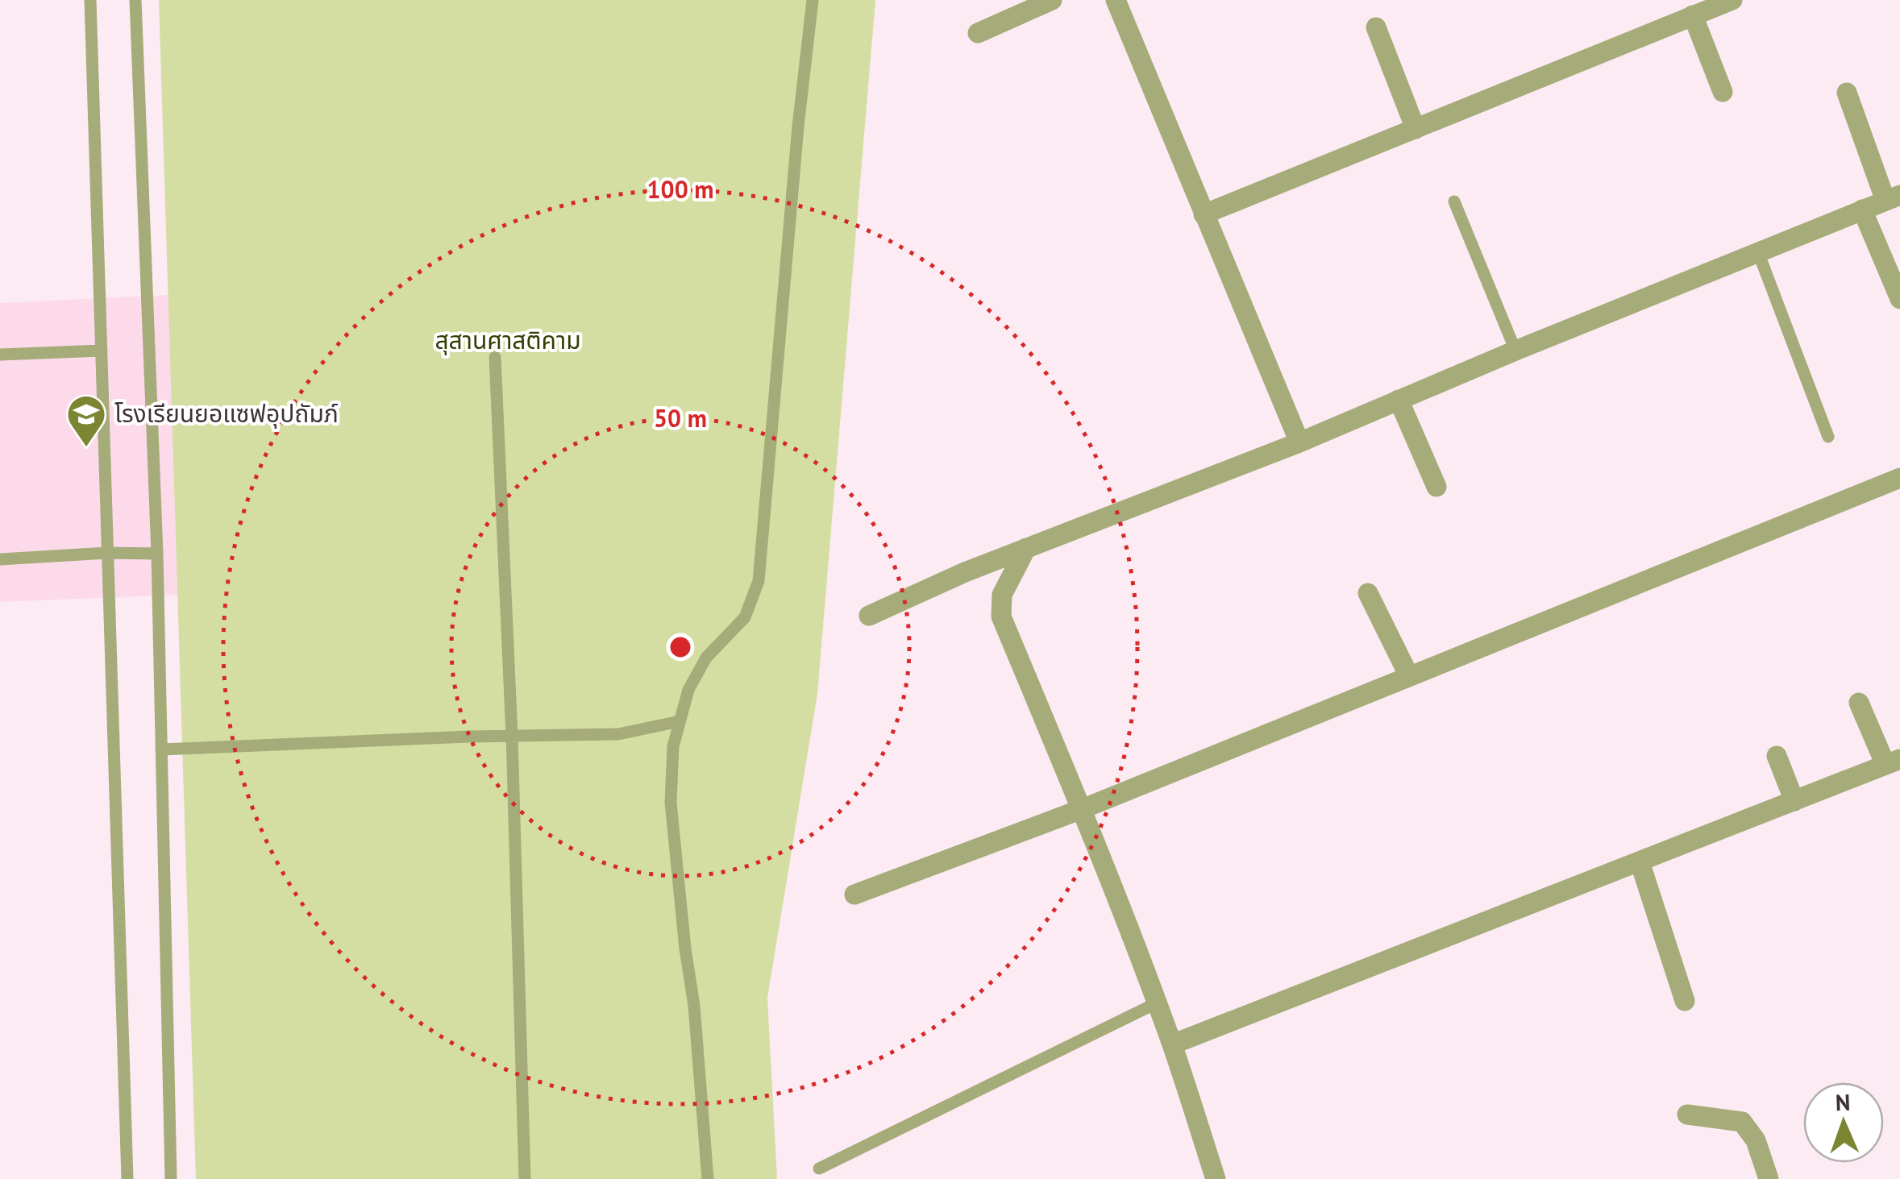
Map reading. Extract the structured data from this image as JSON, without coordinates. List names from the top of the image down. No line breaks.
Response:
{"parks":["สุสานศาสติคาม"],"places":{"school or university":["โรงเรียนยอแซฟอุปถัมภ์"]},"north":"top","rings":["100 m","50 m"]}
